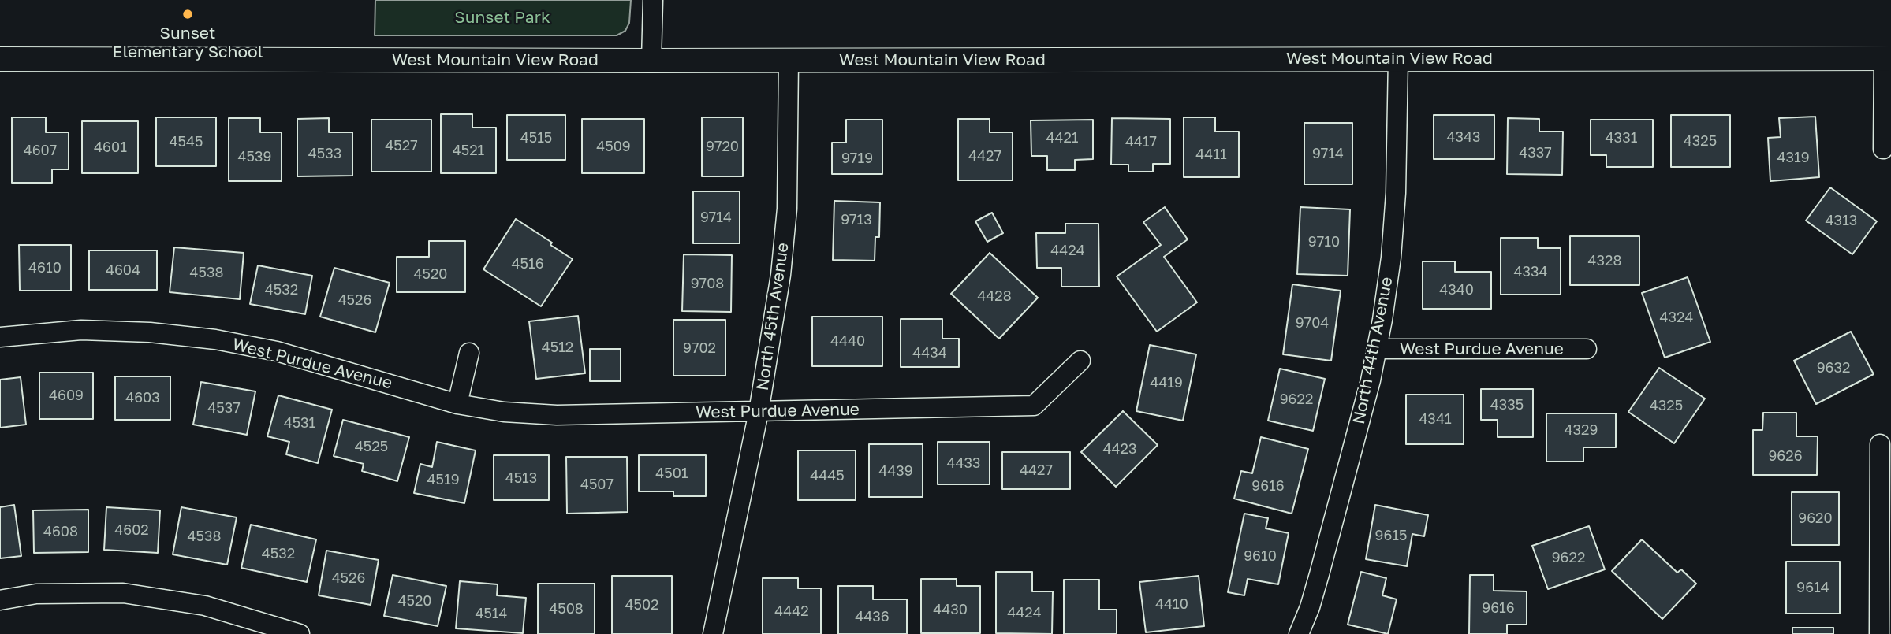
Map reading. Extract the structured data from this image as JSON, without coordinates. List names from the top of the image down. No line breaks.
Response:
{"streets":{"street":["West Mountain View Road","North 45th Avenue","West Purdue Avenue","North 44th Avenue"]},"crossings":[["West Mountain View Road","North 45th Avenue"],["West Mountain View Road","North 44th Avenue"],["North 45th Avenue","West Purdue Avenue"],["West Purdue Avenue","North 44th Avenue"]],"parks":["Sunset Park"],"places":["Sunset Elementary School"],"house_numbers":["4343","4515","4421","4331","4325","4545","4417","4527","4509","9720","4601","4607","4521","4337","4533","9714","4411","4427","4539","4319","9719","9714","9713","4313","9710","4424","4328","4516","4610","4604","4334","4538","4520","9708","4532","4340","4428","4526","4324","9704","4440","4512","9702","4434","9632","4419","4609","4603","9622","4335","4325","4537","4341","4531","4329","4525","4423","9626","4433","4427","4439","4501","4445","4513","4519","4507","9616","9620","4602","4608","9615","4538","4532","9610","9622","4526","9614","4520","4410","4502","9616","4508","4430","4442","4424","4514","4436"]}
